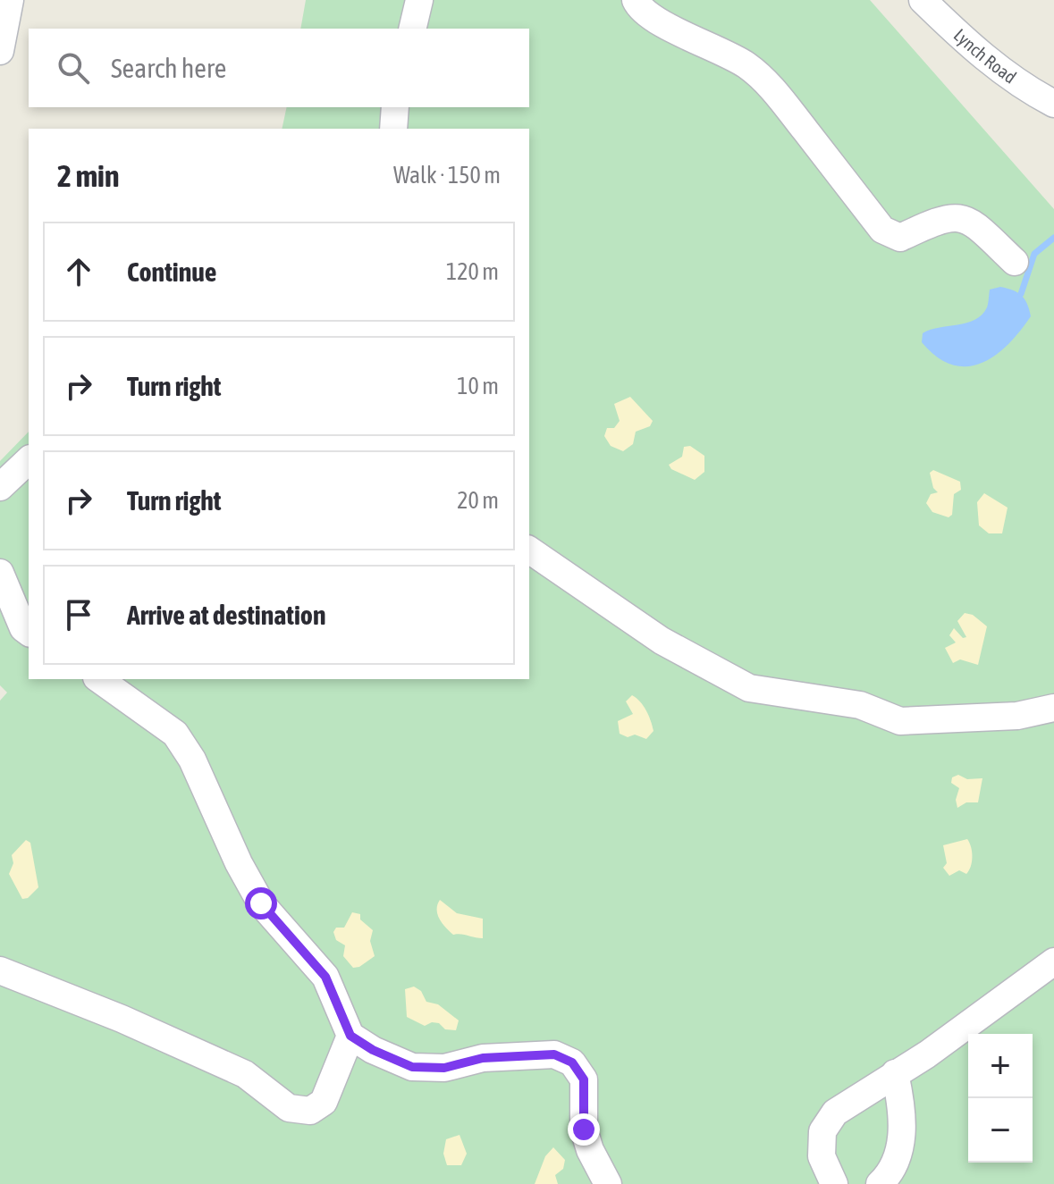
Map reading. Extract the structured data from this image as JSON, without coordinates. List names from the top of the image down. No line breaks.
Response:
{"streets":{"street":["Lynch Road"]},"page":{"search":"Search here","heading":["2 min","Walk · 150 m"],"list":[["Continue","120 m"],["Turn right","10 m"],["Turn right","20 m"],"Arrive at destination"],"map_buttons":["+","−"]}}
